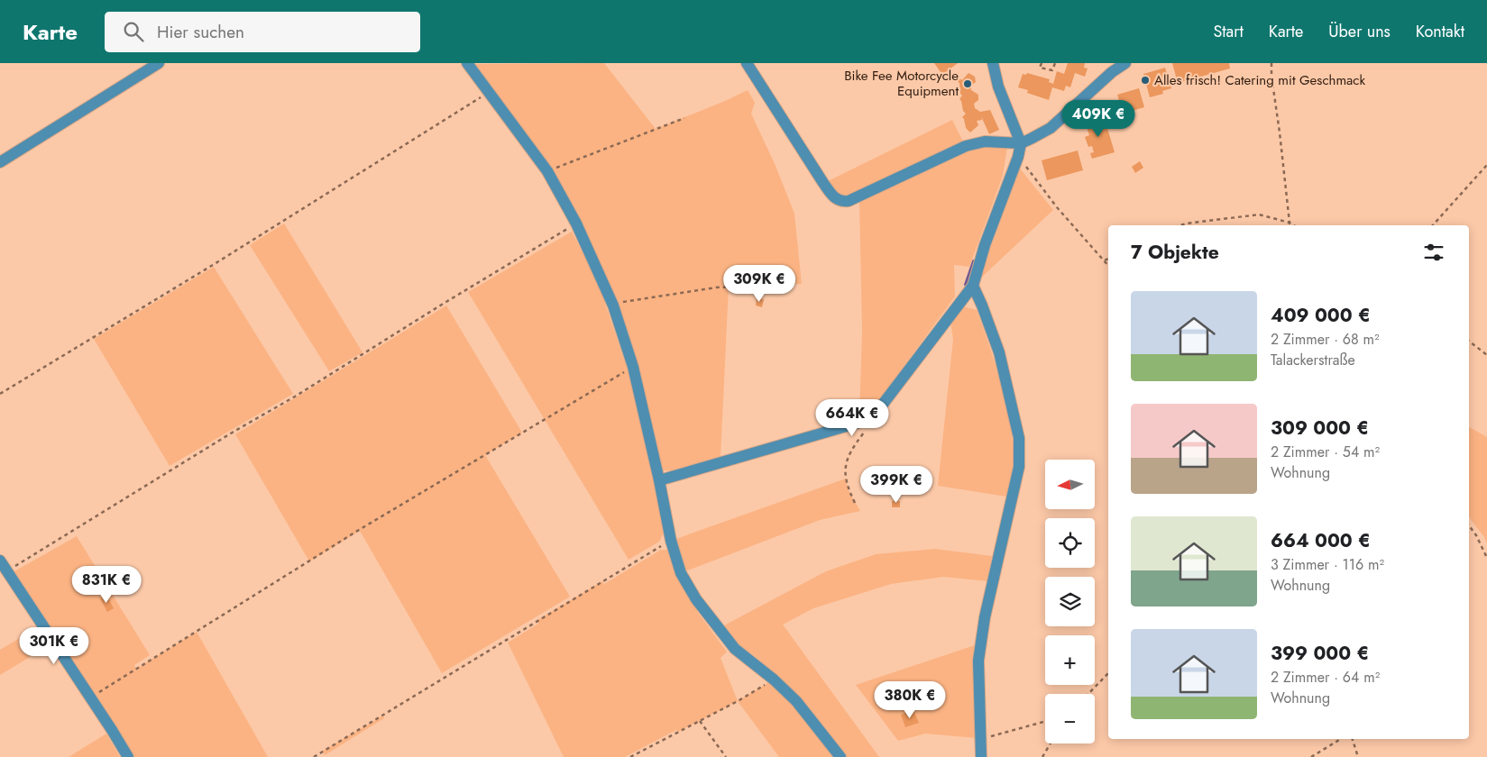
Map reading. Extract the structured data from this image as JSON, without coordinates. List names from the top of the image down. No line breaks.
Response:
{"places":["Alles frisch! Catering mit Geschmack","Bike Fee Motorcycle Equipment"],"north":"left","page":{"header":"Karte","search":"Hier suchen","nav":["Start","Karte","Über uns","Kontakt"],"price":["409K €","309K €","664K €","399K €","831K €","301K €","380K €"],"heading":"7 Objekte","list":[{"name":"409 000 €","note":"2 Zimmer · 68 m² · Talackerstraße"},{"name":"309 000 €","note":"2 Zimmer · 54 m² · Wohnung"},{"name":"664 000 €","note":"3 Zimmer · 116 m² · Wohnung"},{"name":"399 000 €","note":"2 Zimmer · 64 m² · Wohnung"}],"map_buttons":["+","−"]}}
